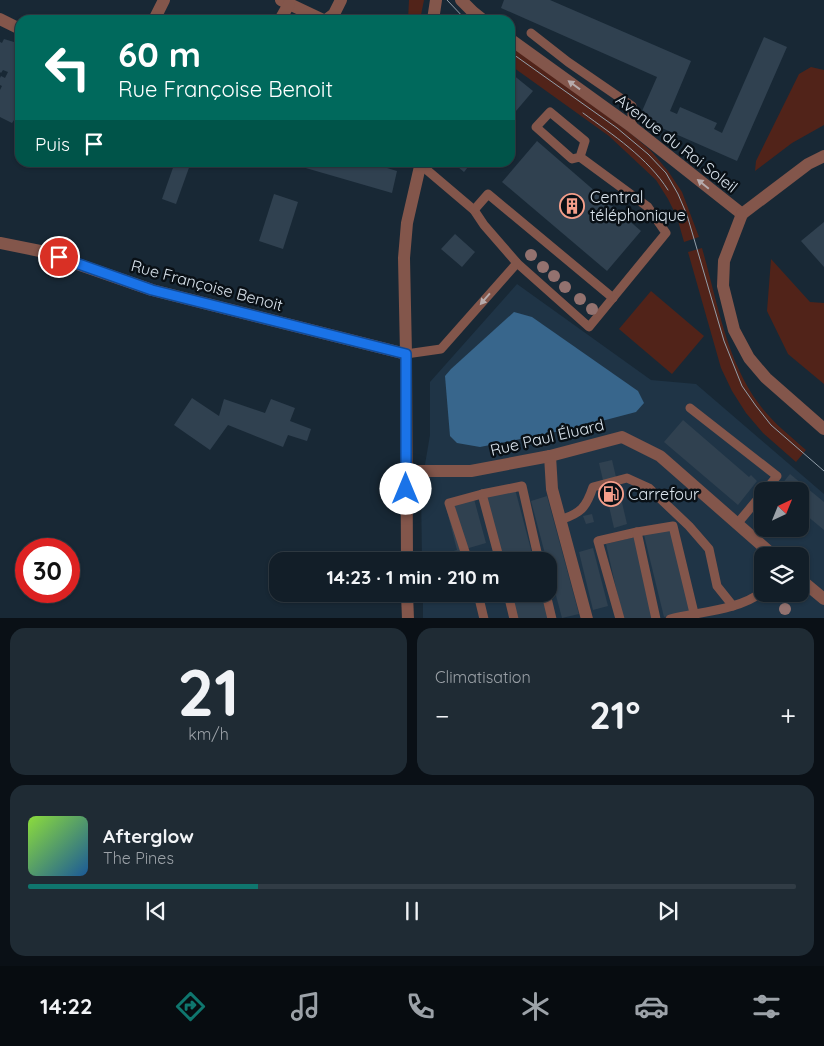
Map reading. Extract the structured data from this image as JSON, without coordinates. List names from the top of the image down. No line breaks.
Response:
{"streets":{"street":["Avenue du Roi Soleil","Rue Françoise Benoit","Rue Paul Éluard"]},"one_way":["Avenue du Roi Soleil"],"places":{"building":["Central téléphonique"],"fuel station":["Carrefour"]},"north":"top right","page":{"turn":["60 m","Rue Françoise Benoit"],"then":"Puis","limit":"30","trip":"14:23 · 1 min · 210 m","tile":[["21","km/h"],"Climatisation"],"heat":["−","21°","+"],"song":["Afterglow","The Pines"],"tabs":"14:22"}}
